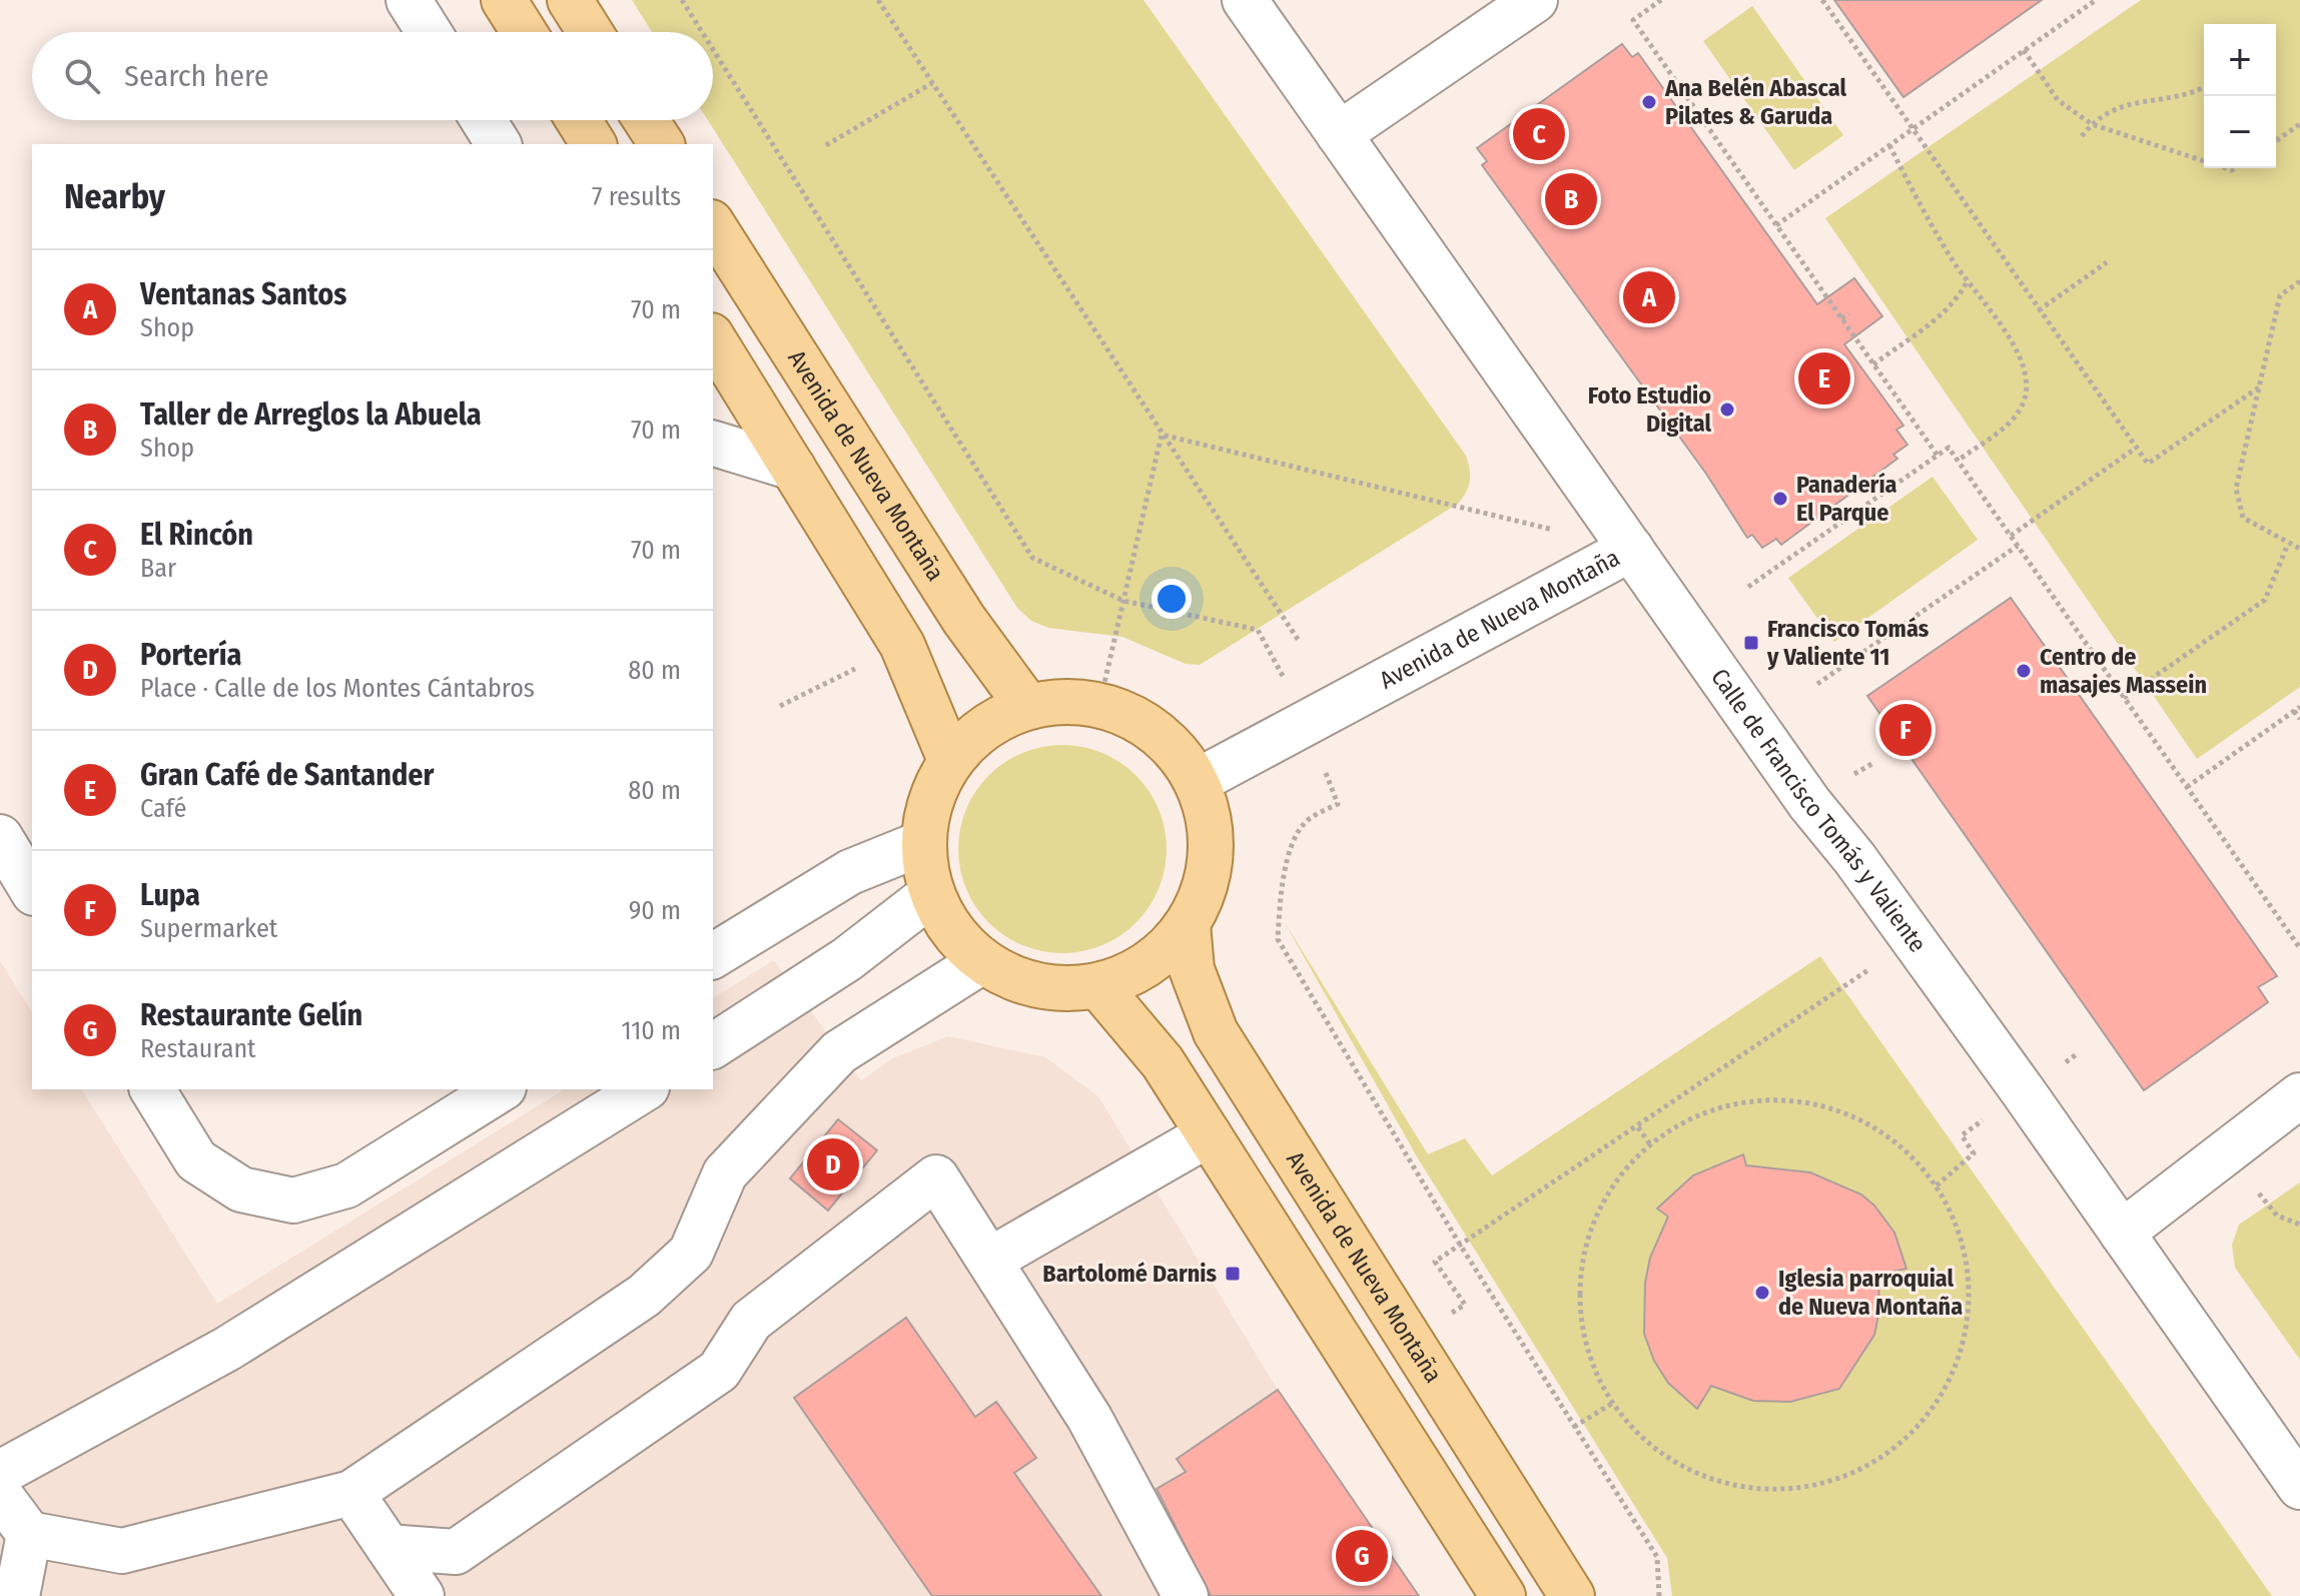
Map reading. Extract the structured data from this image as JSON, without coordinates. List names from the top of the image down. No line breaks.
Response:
{"streets":{"main road":["Avenida de Nueva Montaña"],"street":["Calle de Francisco Tomás y Valiente"]},"crossings":[["Avenida de Nueva Montaña","Calle de Francisco Tomás y Valiente"]],"places":{"other":["Ana Belén Abascal Pilates & Garuda","Foto Estudio Digital","Panadería El Parque","Centro de masajes Massein","Iglesia parroquial de Nueva Montaña"],"transit":["Francisco Tomás y Valiente 11","Bartolomé Darnis"]},"page":{"map_buttons":["+","−"],"search":"Search here","pins":["C","B","A","E","F","D","G"],"heading":["Nearby","7 results"],"list":[{"mark":"A","name":"Ventanas Santos","note":"Shop","value":"70 m"},{"mark":"B","name":"Taller de Arreglos la Abuela","note":"Shop","value":"70 m"},{"mark":"C","name":"El Rincón","note":"Bar","value":"70 m"},{"mark":"D","name":"Portería","note":"Place · Calle de los Montes Cántabros","value":"80 m"},{"mark":"E","name":"Gran Café de Santander","note":"Café","value":"80 m"},{"mark":"F","name":"Lupa","note":"Supermarket","value":"90 m"},{"mark":"G","name":"Restaurante Gelín","note":"Restaurant","value":"110 m"}]}}
